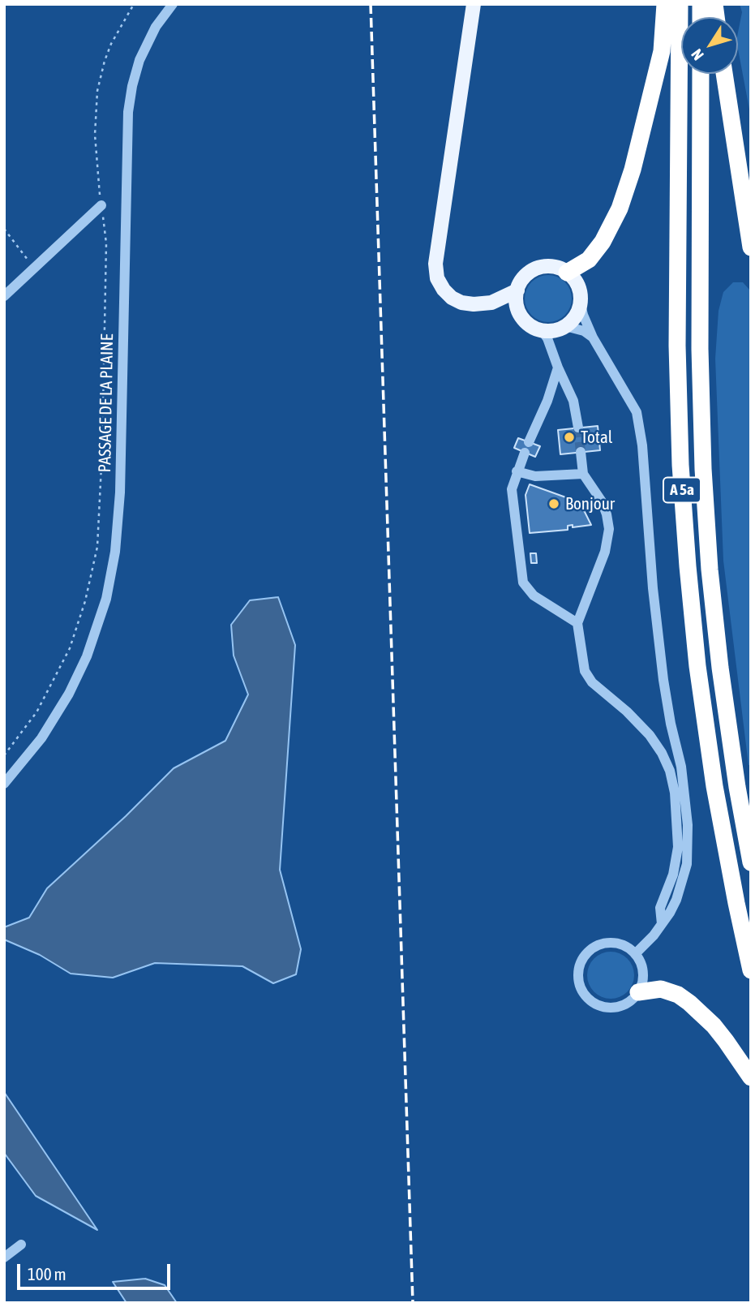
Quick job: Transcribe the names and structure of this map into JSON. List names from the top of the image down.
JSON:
{
  "streets": {
    "highway": ["A 5a"],
    "street": ["PASSAGE DE LA PLAINE"]
  },
  "places": ["Total", "Bonjour"],
  "scale_bar": "100 m",
  "north": "bottom left"
}
